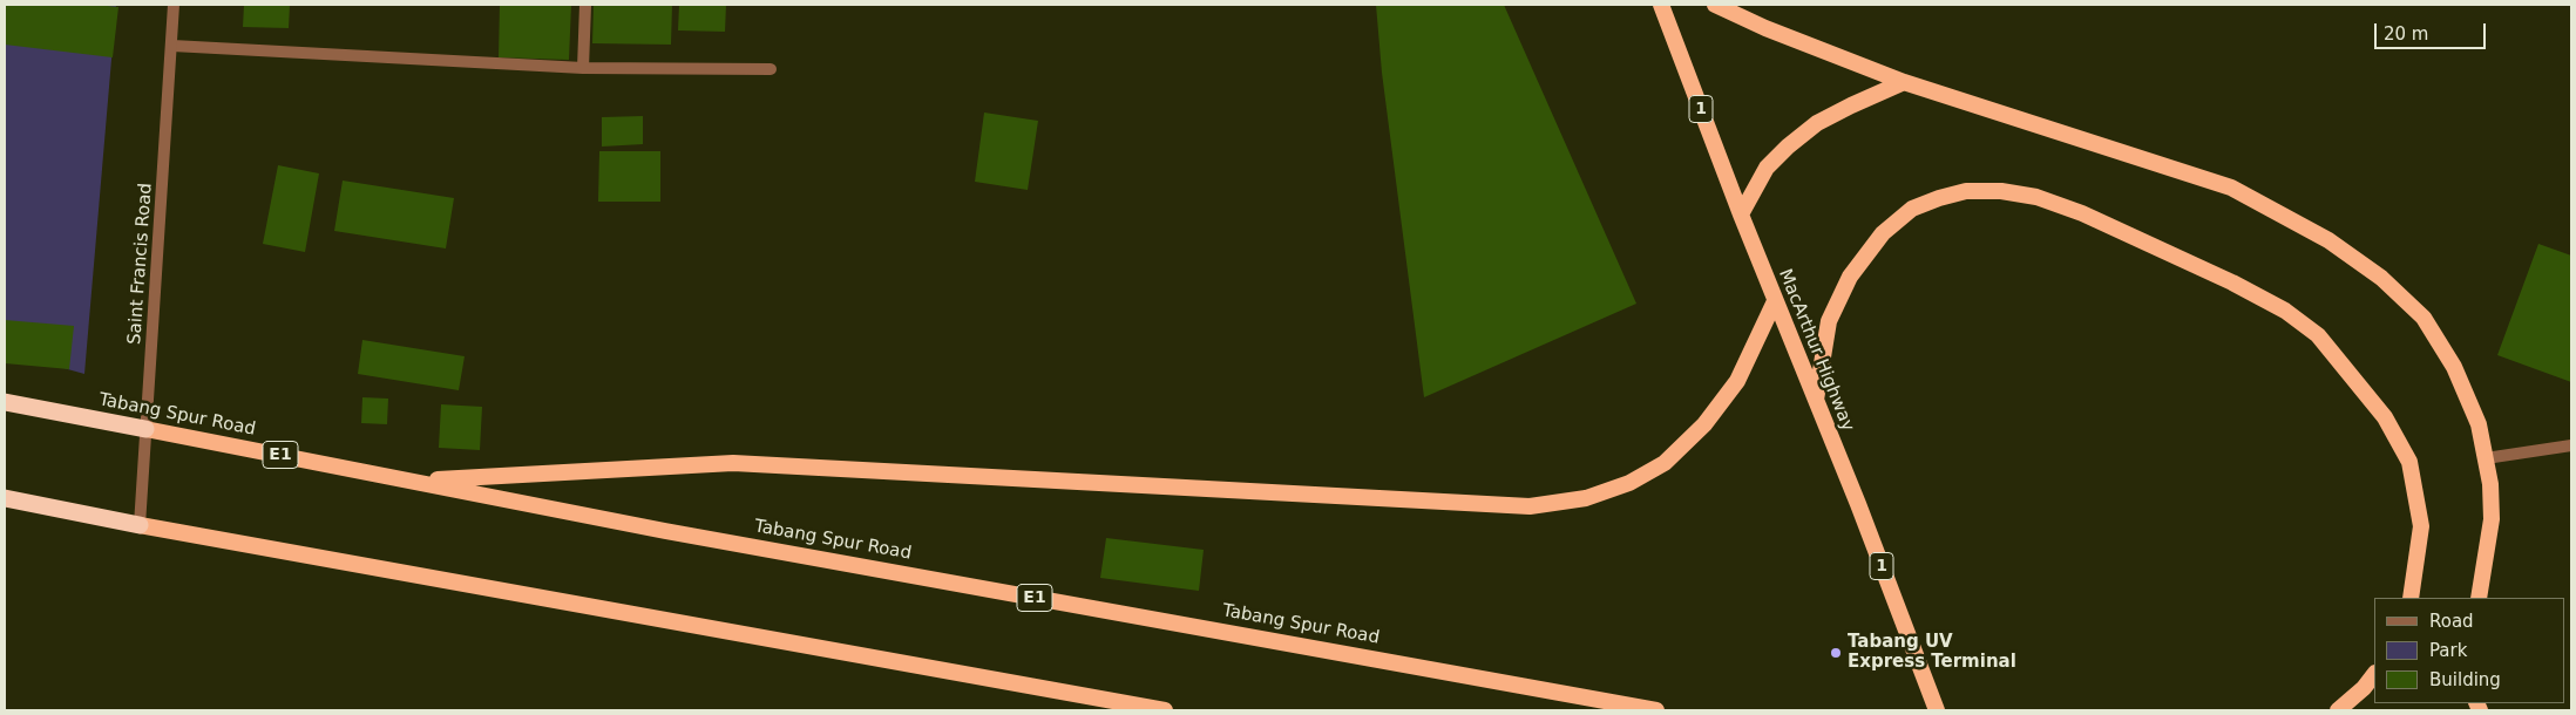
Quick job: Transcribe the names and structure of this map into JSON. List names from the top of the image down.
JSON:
{
  "streets": {
    "highway": [
      "1",
      "MacArthur Highway",
      "Tabang Spur Road",
      "E1"
    ],
    "street": ["Saint Francis Road"]
  },
  "crossings": [
    ["Saint Francis Road", "Tabang Spur Road"]
  ],
  "places": ["Tabang UV Express Terminal"],
  "legend": ["Road", "Park", "Building"],
  "scale_bar": "20 m"
}
